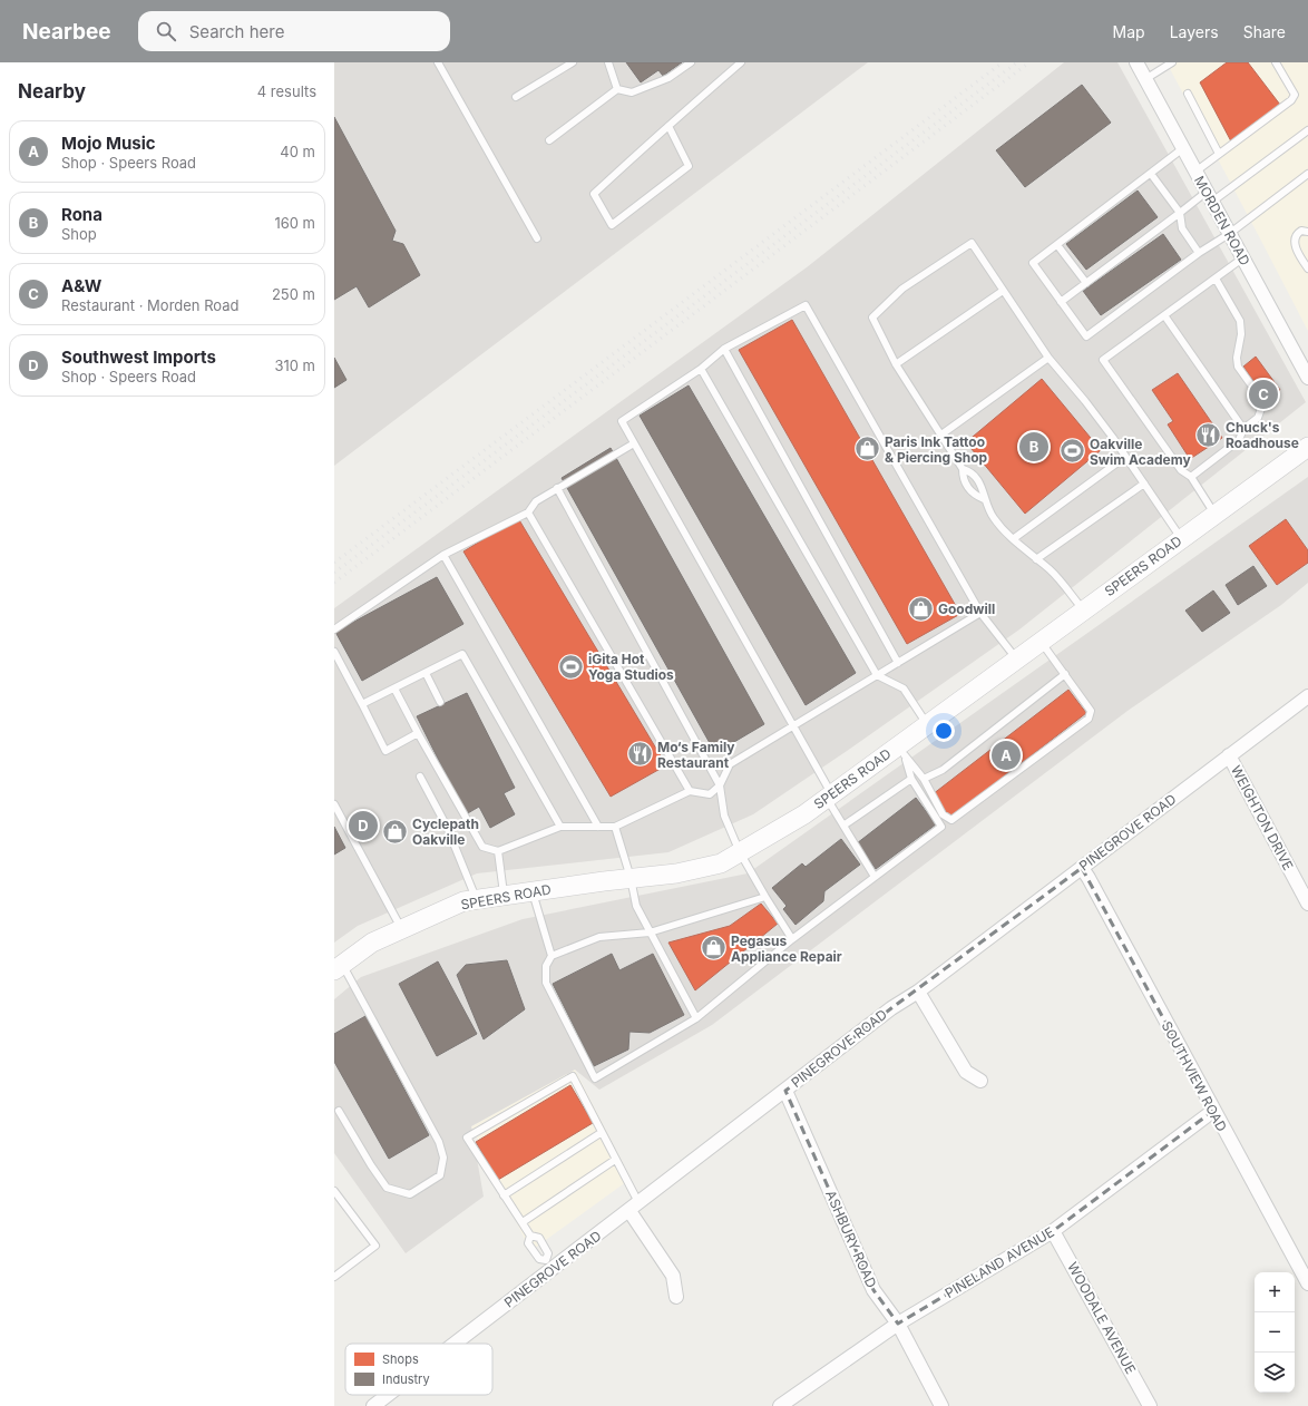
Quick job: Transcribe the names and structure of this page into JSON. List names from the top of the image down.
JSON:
{
  "streets": {
    "main road": ["SPEERS ROAD"],
    "street": [
      "MORDEN ROAD",
      "WEIGHTON DRIVE",
      "PINEGROVE ROAD",
      "SOUTHVIEW ROAD",
      "ASHBURY ROAD",
      "PINELAND AVENUE",
      "WOODALE AVENUE"
    ]
  },
  "crossings": [
    ["WEIGHTON DRIVE", "PINEGROVE ROAD"],
    ["PINEGROVE ROAD", "SOUTHVIEW ROAD"],
    ["PINEGROVE ROAD", "ASHBURY ROAD"],
    ["SOUTHVIEW ROAD", "PINELAND AVENUE"],
    ["ASHBURY ROAD", "PINELAND AVENUE"],
    ["PINELAND AVENUE", "WOODALE AVENUE"]
  ],
  "places": {
    "restaurant": ["Chuck's Roadhouse", "Mo‘s Family Restaurant"],
    "shop": [
      "Paris Ink Tattoo & Piercing Shop",
      "Goodwill",
      "Cyclepath Oakville",
      "Pegasus Appliance Repair"
    ],
    "sports": ["Oakville Swim Academy", "iGita Hot Yoga Studios"]
  },
  "legend": ["Shops", "Industry"],
  "page": {
    "header": "Nearbee",
    "search": "Search here",
    "nav": ["Map", "Layers", "Share"],
    "heading": ["Nearby", "4 results"],
    "list": [
      {
        "mark": "A",
        "name": "Mojo Music",
        "note": "Shop · Speers Road",
        "value": "40 m"
      },
      {
        "mark": "B",
        "name": "Rona",
        "note": "Shop",
        "value": "160 m"
      },
      {
        "mark": "C",
        "name": "A&W",
        "note": "Restaurant · Morden Road",
        "value": "250 m"
      },
      {
        "mark": "D",
        "name": "Southwest Imports",
        "note": "Shop · Speers Road",
        "value": "310 m"
      }
    ],
    "pins": [
      "C",
      "B",
      "A",
      "D"
    ],
    "map_buttons": ["+", "−"]
  }
}
